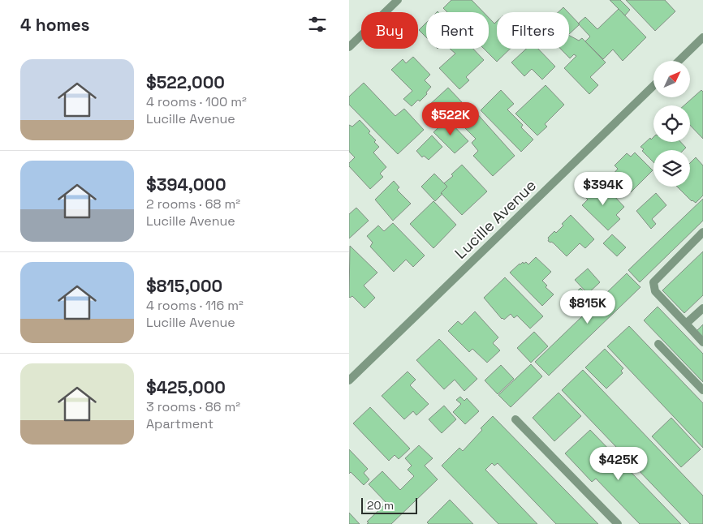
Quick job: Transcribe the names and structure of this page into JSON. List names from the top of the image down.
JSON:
{
  "streets": {
    "street": ["Lucille Avenue"]
  },
  "scale_bar": "20 m",
  "north": "top right",
  "page": {
    "heading": "4 homes",
    "chip": ["Buy", "Rent", "Filters"],
    "list": [
      {
        "name": "$522,000",
        "note": "4 rooms · 100 m² · Lucille Avenue"
      },
      {
        "name": "$394,000",
        "note": "2 rooms · 68 m² · Lucille Avenue"
      },
      {
        "name": "$815,000",
        "note": "4 rooms · 116 m² · Lucille Avenue"
      },
      {
        "name": "$425,000",
        "note": "3 rooms · 86 m² · Apartment"
      }
    ],
    "price": [
      "$522K",
      "$394K",
      "$815K",
      "$425K"
    ],
    "scale": "20 m"
  }
}
